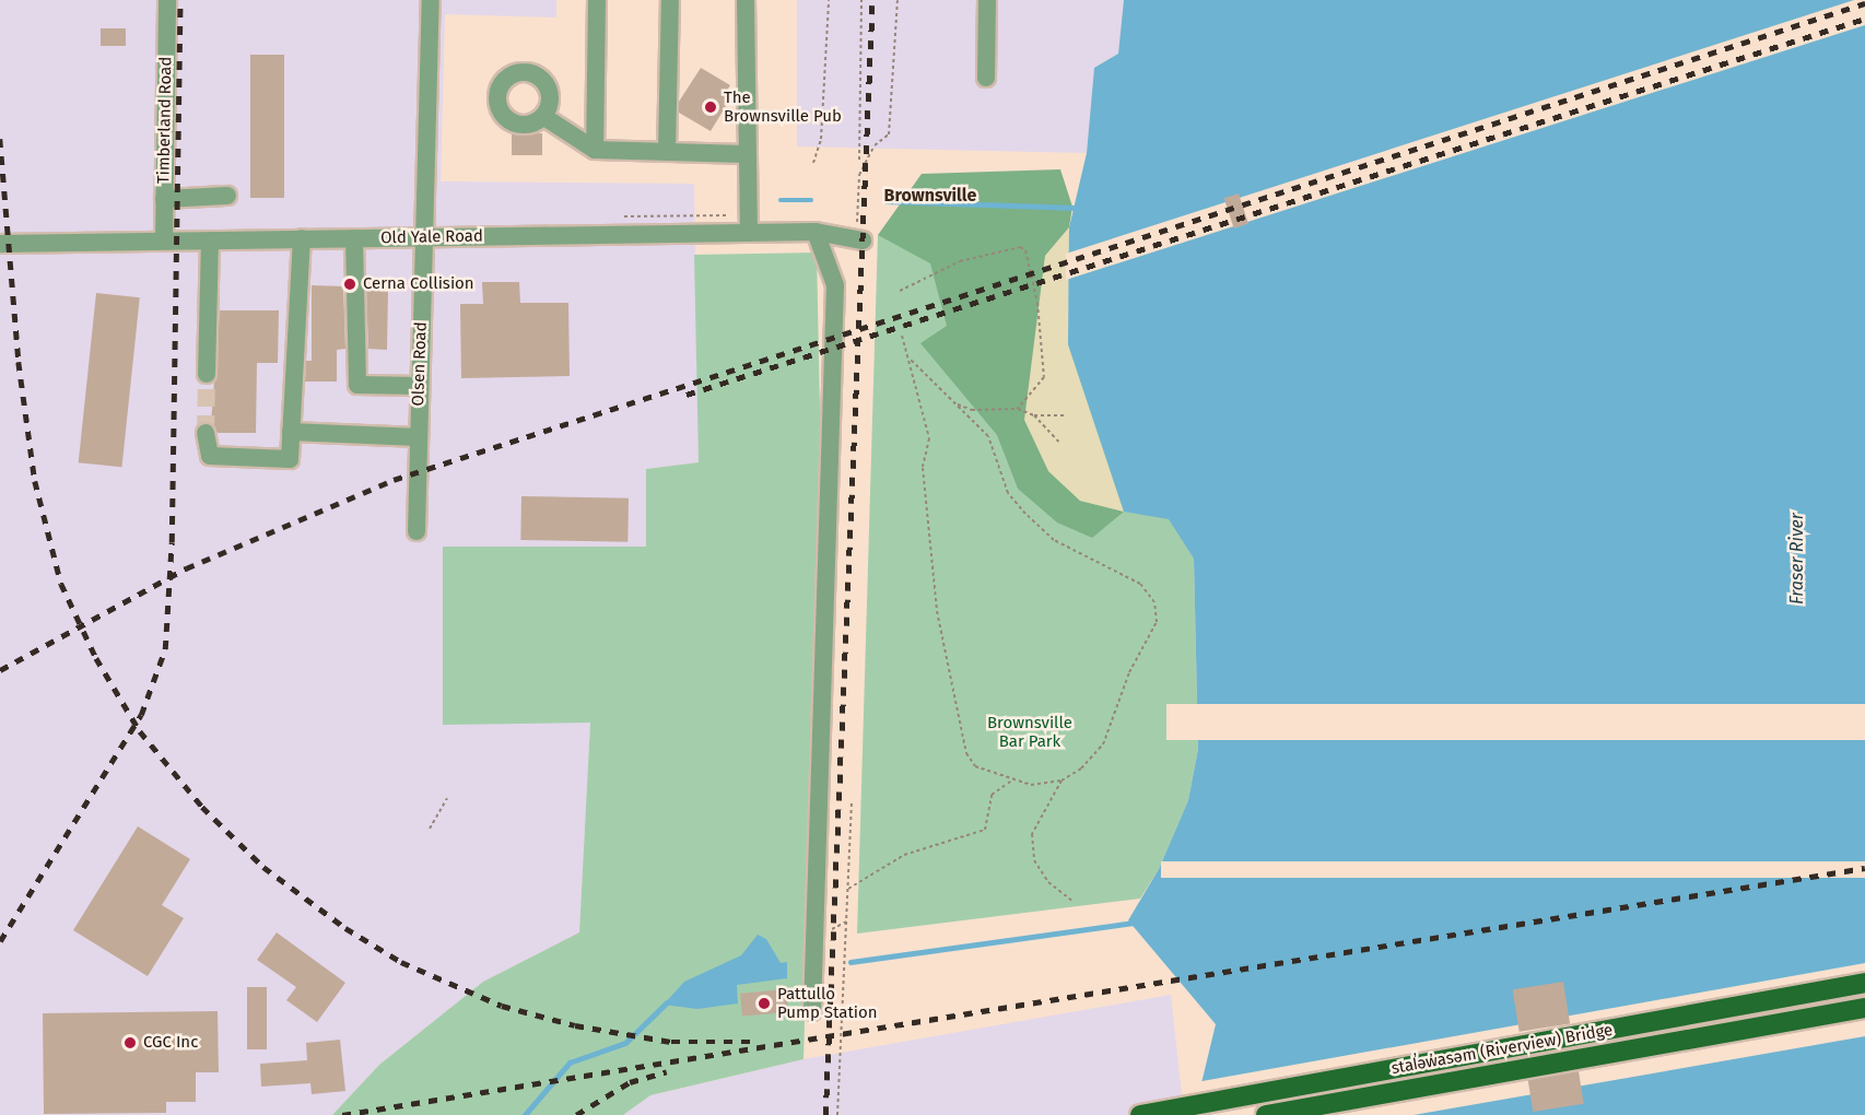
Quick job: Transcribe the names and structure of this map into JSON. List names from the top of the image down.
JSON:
{
  "streets": {
    "main road": ["stal̕əw̓asəm (Riverview) Bridge"],
    "street": ["Timberland Road", "Old Yale Road", "Olsen Road"]
  },
  "crossings": [
    ["Timberland Road", "Old Yale Road"],
    ["Old Yale Road", "Olsen Road"]
  ],
  "districts": ["Brownsville"],
  "water": ["Fraser River"],
  "parks": ["Brownsville Bar Park"],
  "places": [
    "The Brownsville Pub",
    "Cerna Collision",
    "Pattullo Pump Station",
    "CGC Inc"
  ]
}
